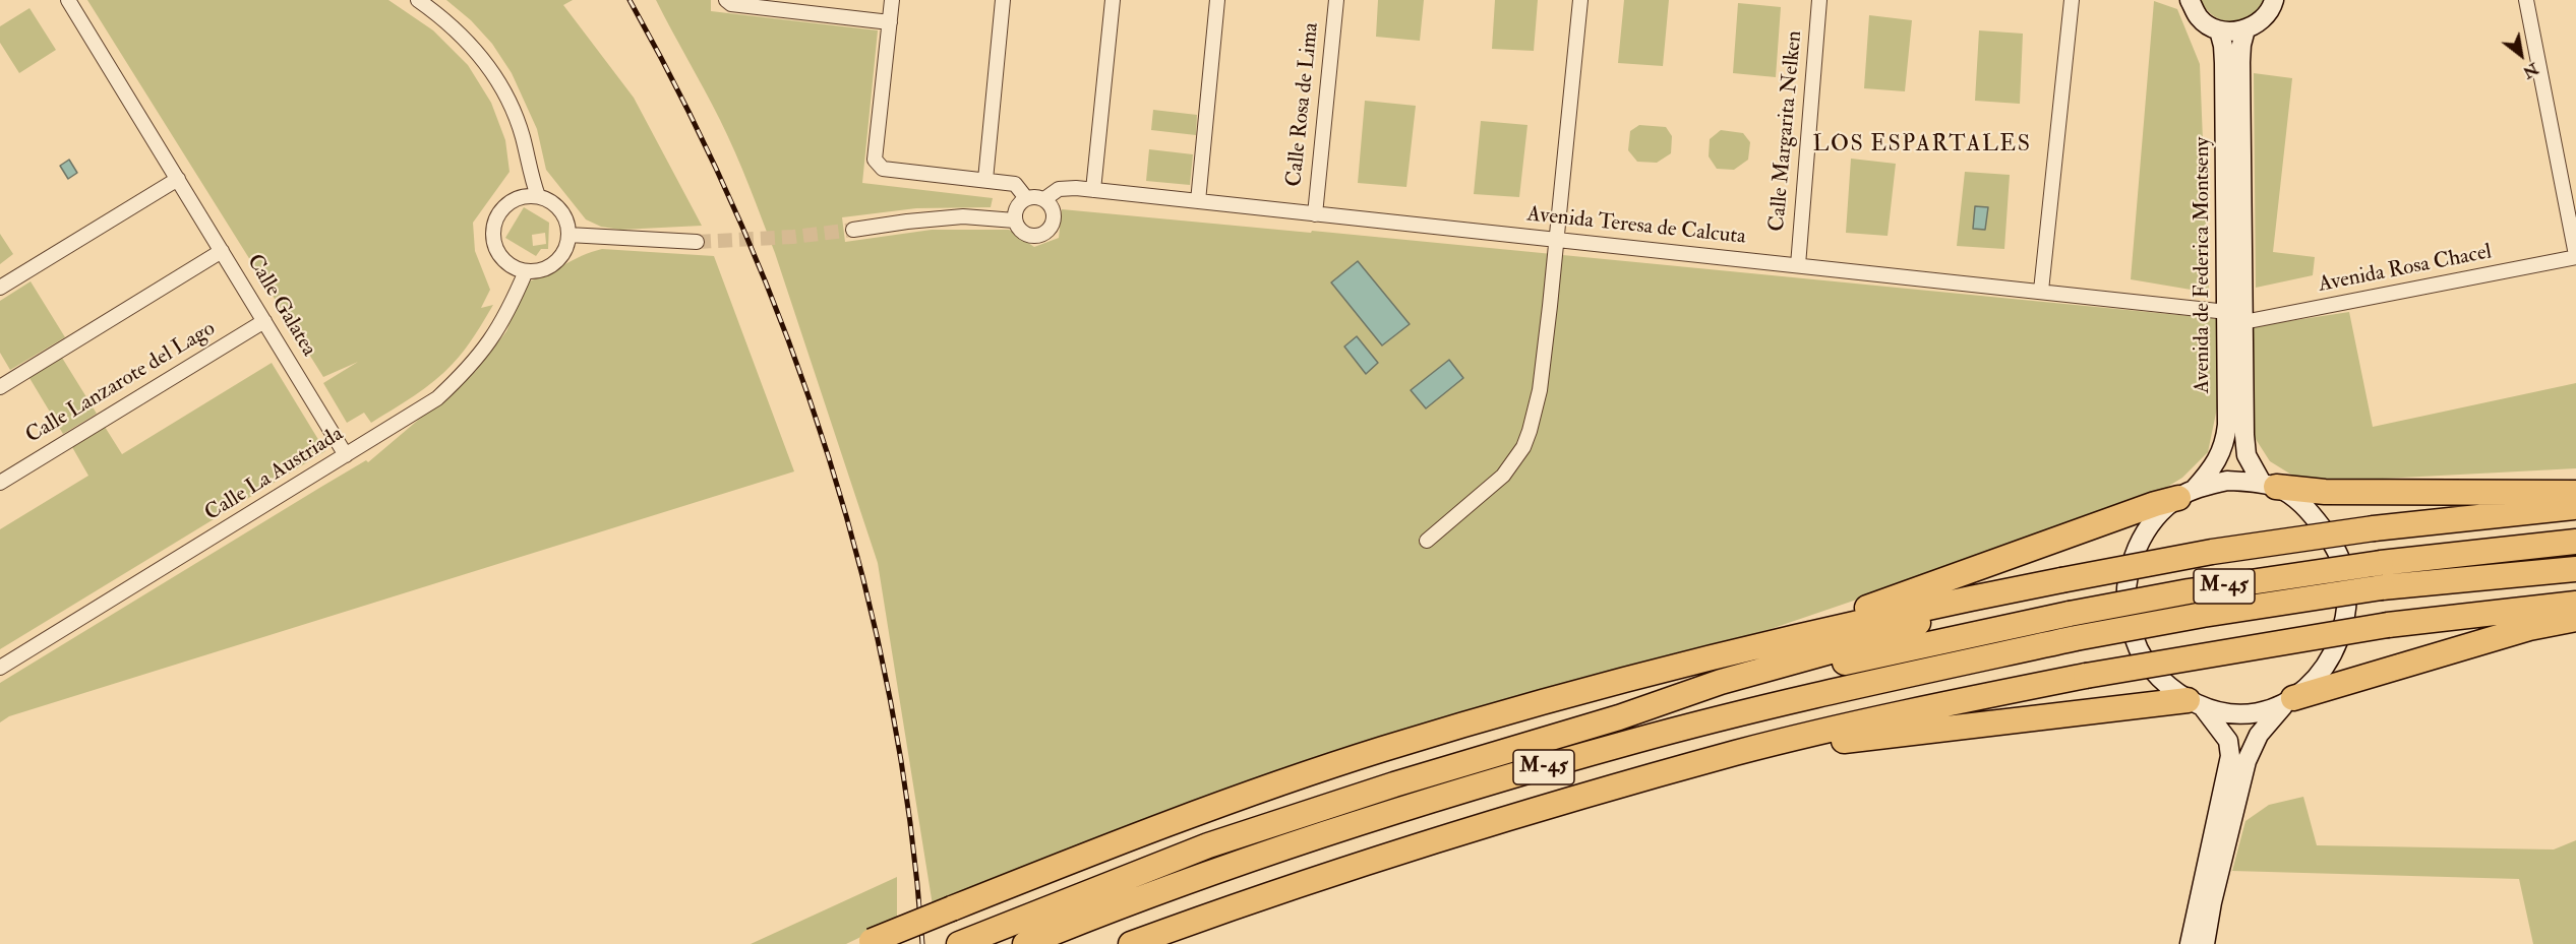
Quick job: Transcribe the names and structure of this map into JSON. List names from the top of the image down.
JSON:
{
  "streets": {
    "highway": ["M-45"],
    "main road": ["Avenida de Federica Montseny"],
    "street": [
      "Calle Rosa de Lima",
      "Calle Margarita Nelken",
      "Avenida Teresa de Calcuta",
      "Avenida Rosa Chacel",
      "Calle Galatea",
      "Calle Lanzarote del Lago",
      "Calle La Austriada"
    ]
  },
  "crossings": [
    ["Calle Rosa de Lima", "Avenida Teresa de Calcuta"],
    ["Calle Margarita Nelken", "Avenida Teresa de Calcuta"],
    ["Avenida Teresa de Calcuta", "Avenida de Federica Montseny"],
    ["Avenida de Federica Montseny", "Avenida Rosa Chacel"],
    ["Calle Galatea", "Calle Lanzarote del Lago"],
    ["Calle Galatea", "Calle La Austriada"]
  ],
  "districts": ["LOS ESPARTALES"],
  "north": "bottom right"
}
